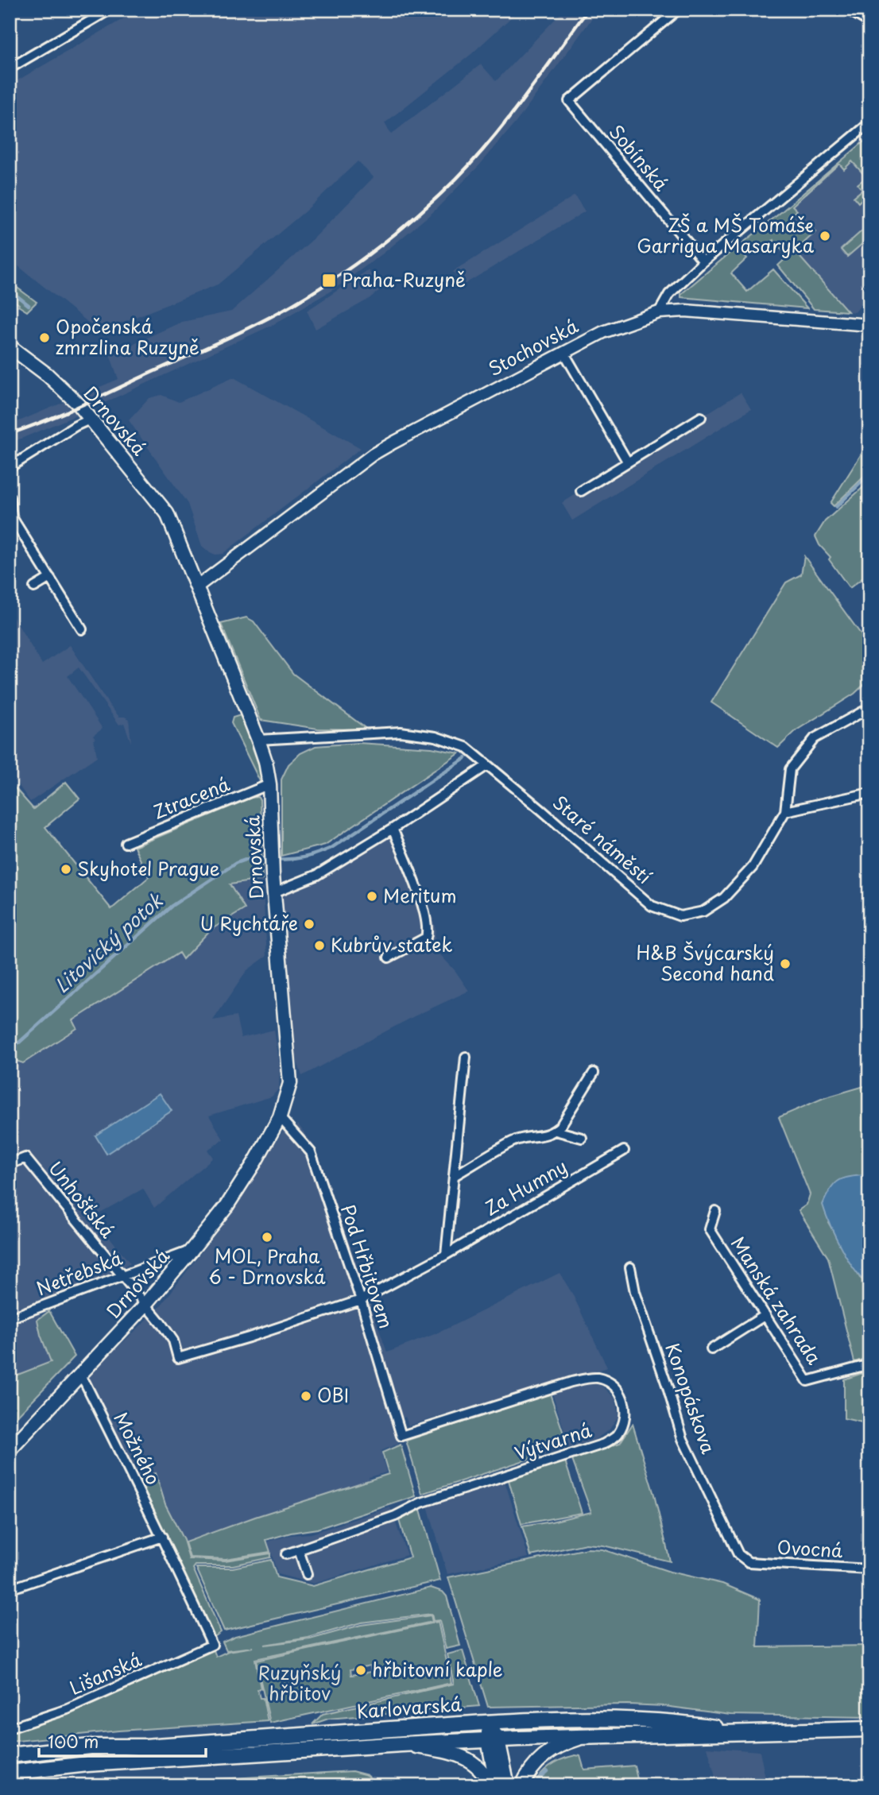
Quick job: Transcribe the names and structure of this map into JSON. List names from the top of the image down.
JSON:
{
  "streets": {
    "main road": ["Drnovská", "Karlovarská"],
    "street": [
      "Sobínská",
      "Stochovská",
      "Ztracená",
      "Staré náměstí",
      "Za Humny",
      "Unhošťská",
      "Pod Hřbitovem",
      "Netřebská",
      "Manská zahrada",
      "Konopáskova",
      "Výtvarná",
      "Možného",
      "Ovocná",
      "Lišanská"
    ]
  },
  "crossings": [
    ["Stochovská", "Drnovská"],
    ["Drnovská", "Ztracená"],
    ["Drnovská", "Staré náměstí"],
    ["Drnovská", "Za Humny"],
    ["Drnovská", "Pod Hřbitovem"],
    ["Drnovská", "Netřebská"],
    ["Drnovská", "Možného"],
    ["Za Humny", "Pod Hřbitovem"],
    ["Unhošťská", "Netřebská"],
    ["Pod Hřbitovem", "Výtvarná"],
    ["Konopáskova", "Ovocná"],
    ["Možného", "Lišanská"]
  ],
  "water": ["Litovický potok"],
  "parks": ["Ruzyňský hřbitov"],
  "places": {
    "other": [
      "ZŠ a MŠ Tomáše Garrigua Masaryka",
      "Opočenská zmrzlina Ruzyně",
      "Skyhotel Prague",
      "Meritum",
      "U Rychtáře",
      "Kubrův statek",
      "H&B Švýcarský Second hand",
      "MOL, Praha 6 - Drnovská",
      "OBI",
      "hřbitovní kaple"
    ],
    "transit": ["Praha-Ruzyně"]
  },
  "scale_bar": "100 m"
}
